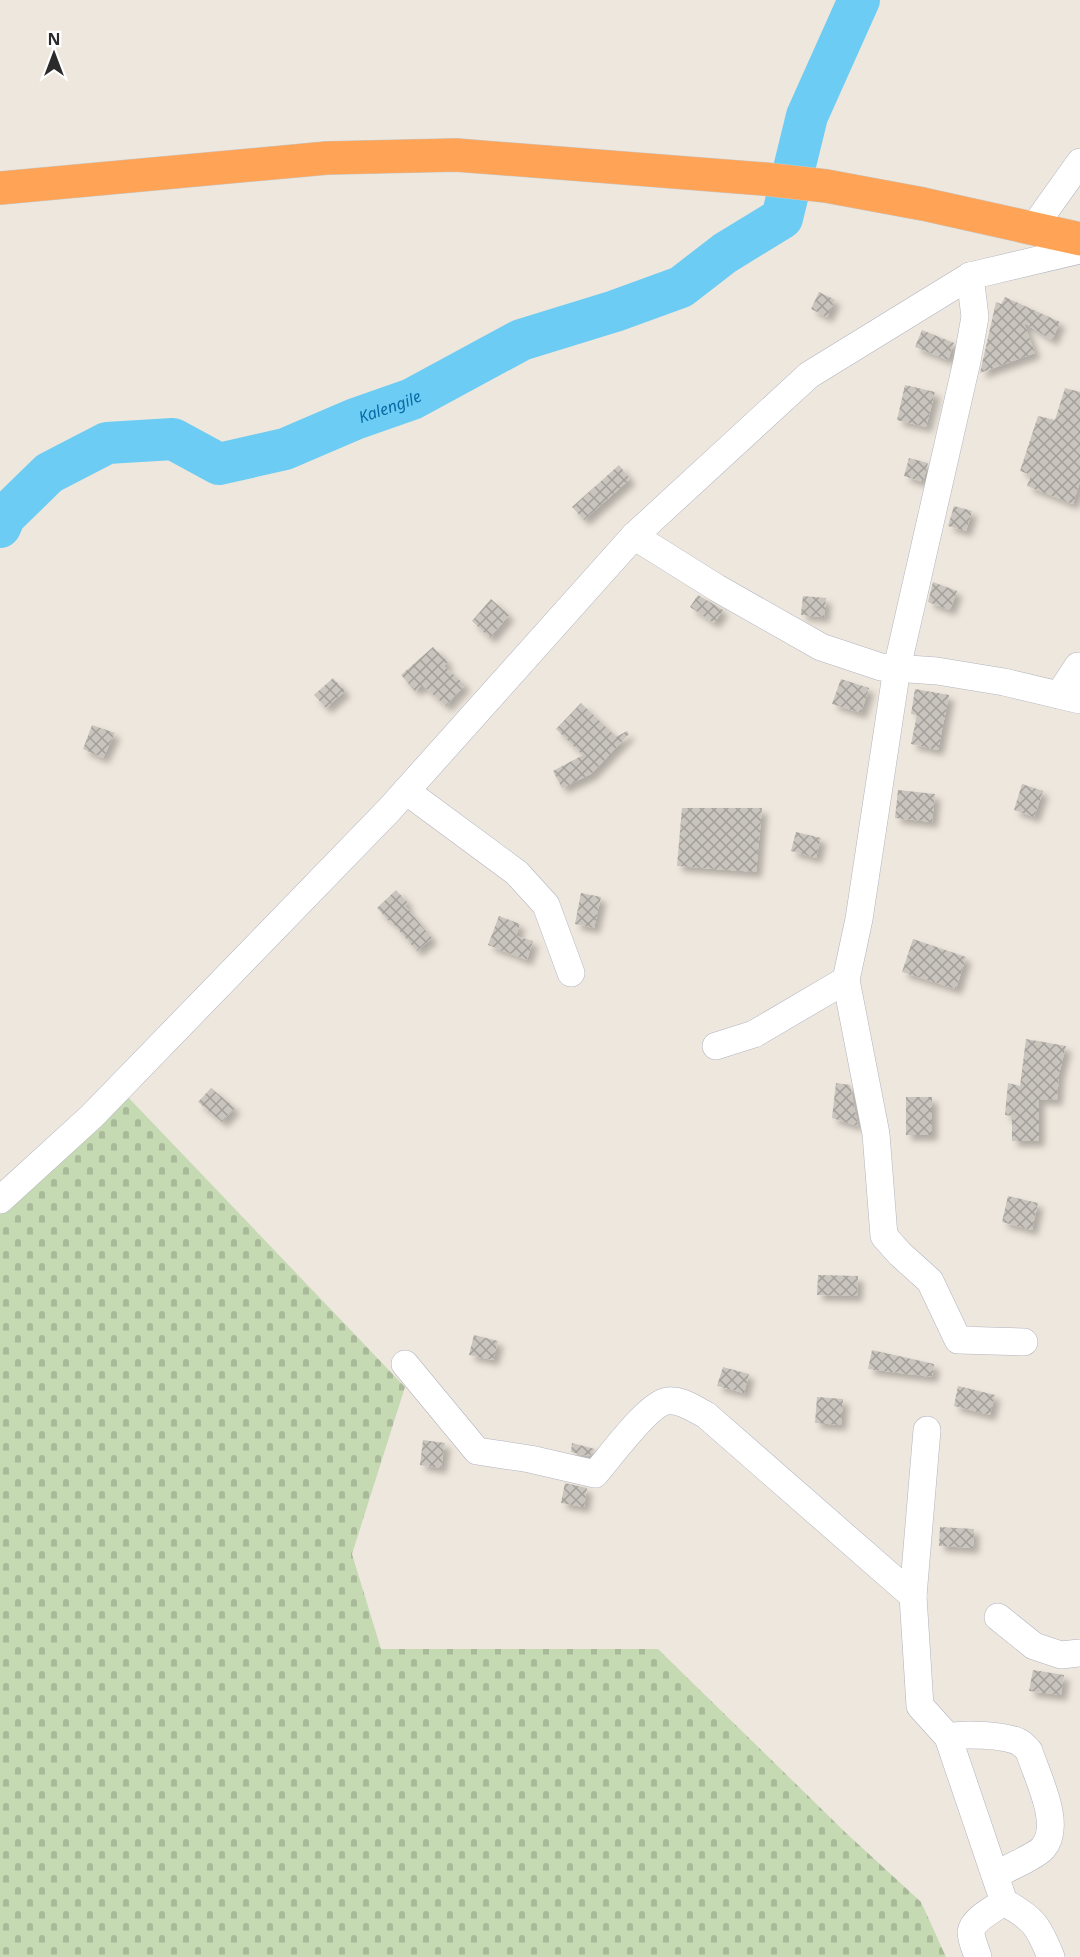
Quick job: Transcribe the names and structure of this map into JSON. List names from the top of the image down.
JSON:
{
  "water": ["Kalengile"],
  "north": "top"
}
